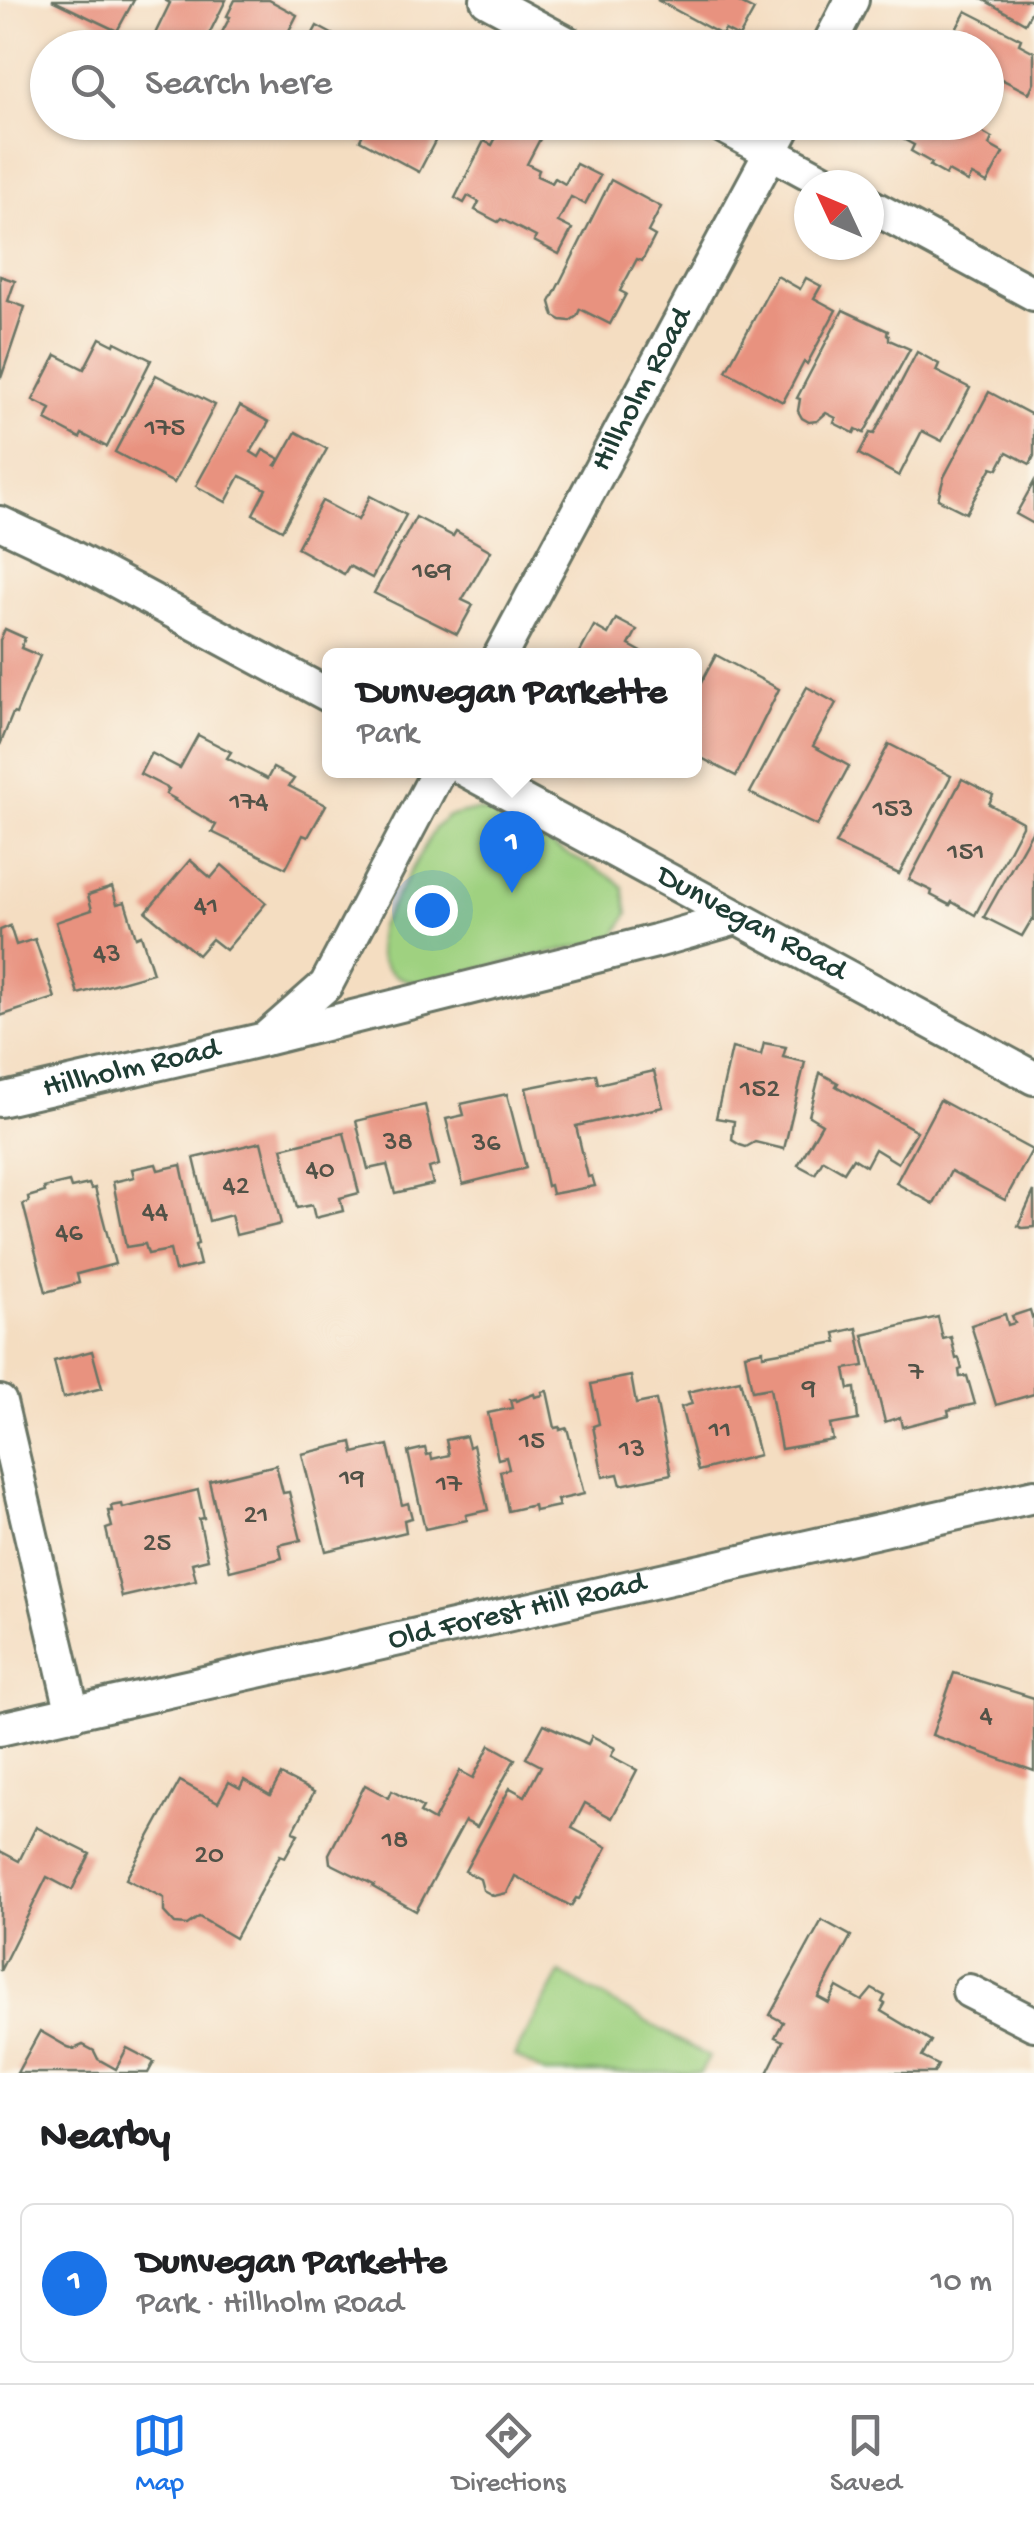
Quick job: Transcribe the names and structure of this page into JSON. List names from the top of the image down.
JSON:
{
  "streets": {
    "street": ["Hillholm Road", "Dunvegan Road", "Old Forest Hill Road"]
  },
  "crossings": [
    ["Hillholm Road", "Dunvegan Road"]
  ],
  "house_numbers": [
    "175",
    "169",
    "174",
    "153",
    "151",
    "41",
    "43",
    "152",
    "38",
    "36",
    "40",
    "42",
    "44",
    "46",
    "7",
    "9",
    "11",
    "15",
    "13",
    "19",
    "17",
    "21",
    "25",
    "4",
    "18",
    "20"
  ],
  "north": "top left",
  "page": {
    "search": "Search here",
    "popup": ["Dunvegan Parkette", "Park"],
    "pins": "1",
    "heading": "Nearby",
    "list": [
      {
        "mark": "1",
        "name": "Dunvegan Parkette",
        "note": "Park · Hillholm Road",
        "value": "10 m"
      }
    ],
    "nav": ["Map", "Directions", "Saved"]
  }
}
